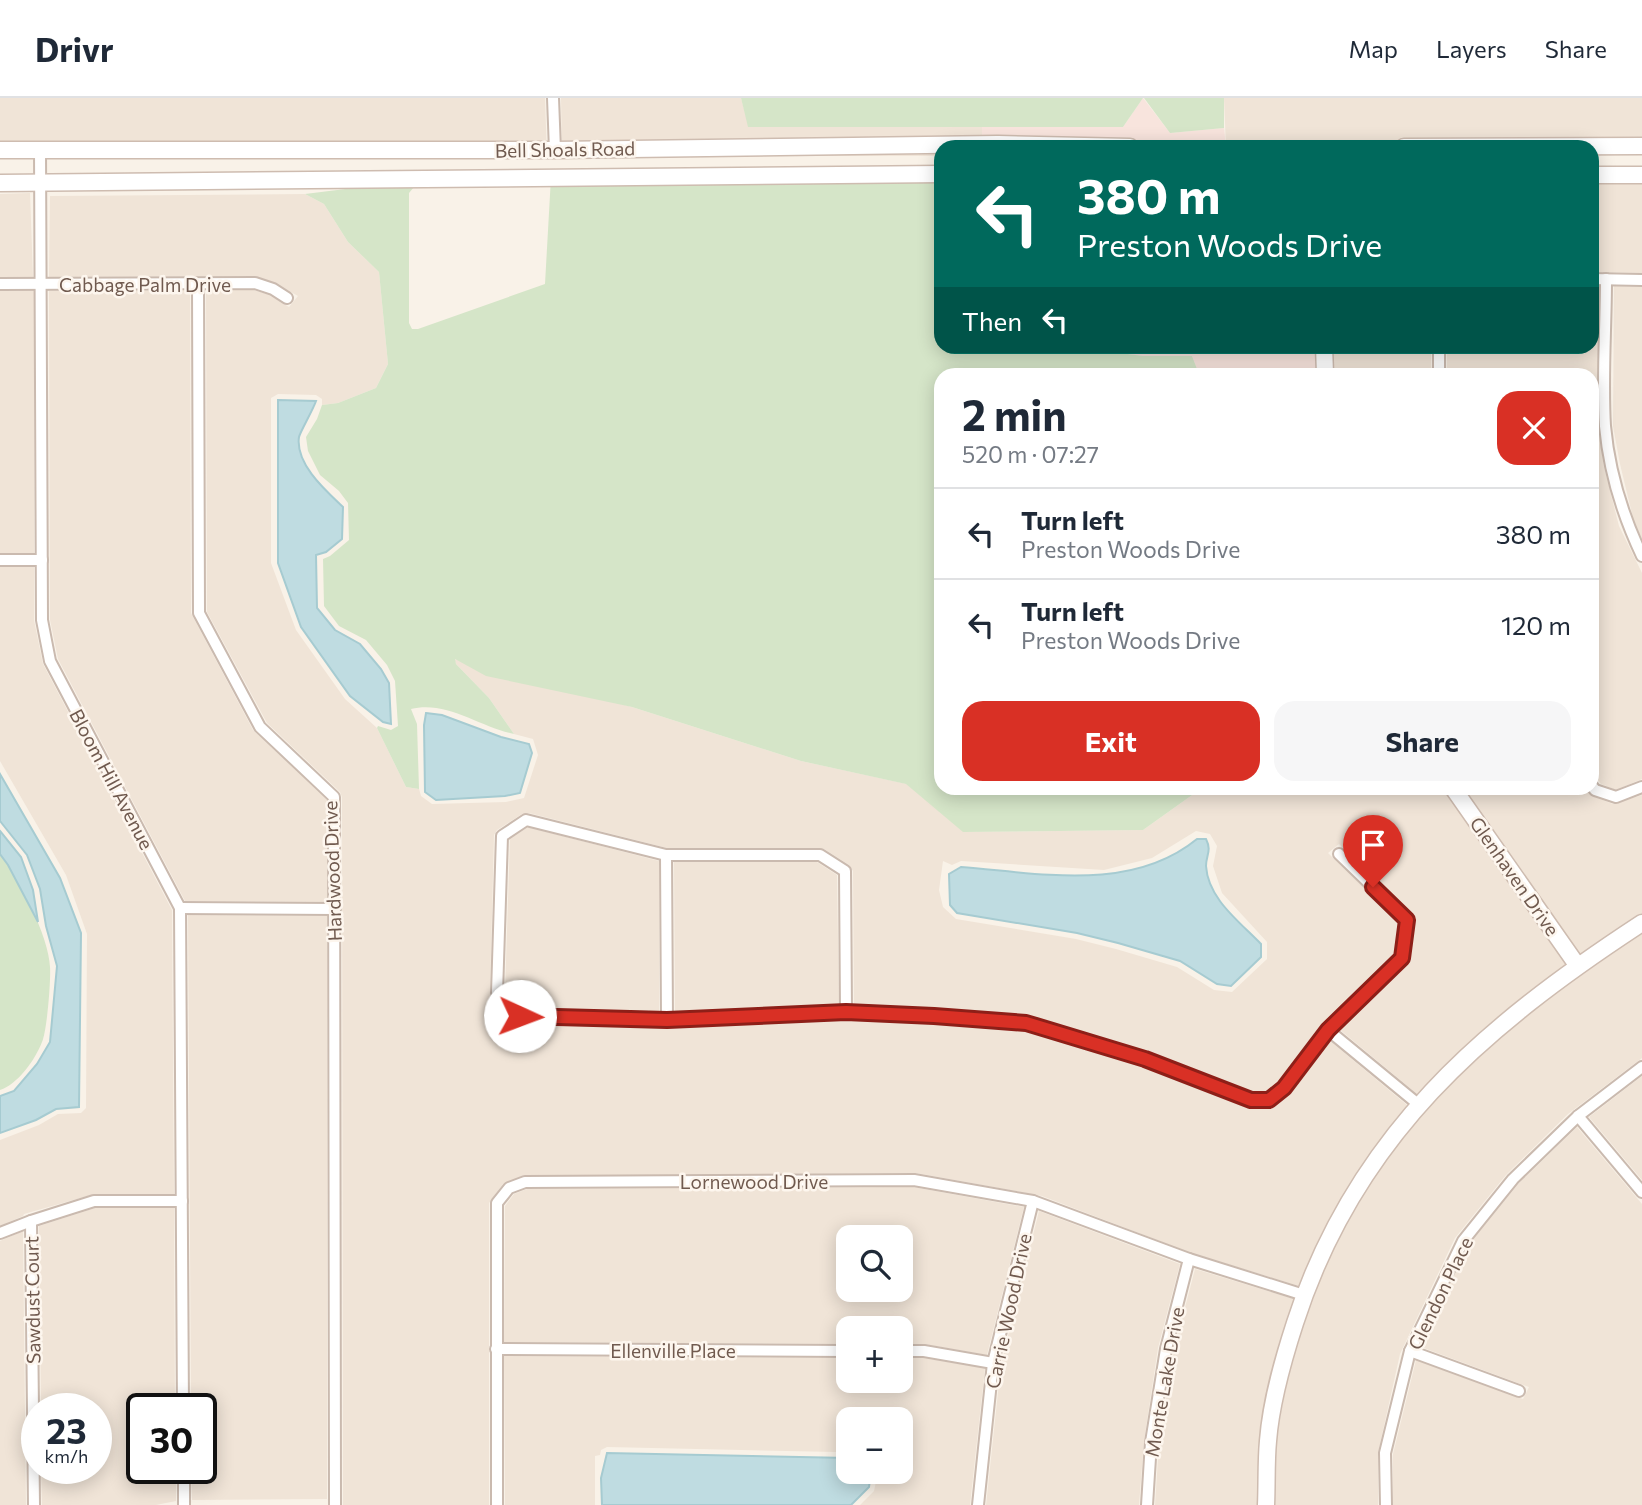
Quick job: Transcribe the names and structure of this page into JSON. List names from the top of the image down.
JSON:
{
  "streets": {
    "main road": ["Bell Shoals Road", "Glenhaven Drive"],
    "street": [
      "Cabbage Palm Drive",
      "Bloom Hill Avenue",
      "Hardwood Drive",
      "Lornewood Drive",
      "Glendon Place",
      "Sawdust Court",
      "Carrie Wood Drive",
      "Ellenville Place",
      "Monte Lake Drive"
    ]
  },
  "crossings": [
    ["Bell Shoals Road", "Bloom Hill Avenue"],
    ["Cabbage Palm Drive", "Bloom Hill Avenue"],
    ["Cabbage Palm Drive", "Hardwood Drive"],
    ["Lornewood Drive", "Carrie Wood Drive"],
    ["Lornewood Drive", "Ellenville Place"],
    ["Lornewood Drive", "Monte Lake Drive"]
  ],
  "page": {
    "header": "Drivr",
    "nav": ["Map", "Layers", "Share"],
    "turn": ["380 m", "Preston Woods Drive"],
    "then": "Then",
    "heading": ["2 min", "520 m · 07:27"],
    "list": [
      {
        "name": "Turn left",
        "note": "Preston Woods Drive",
        "value": "380 m"
      },
      {
        "name": "Turn left",
        "note": "Preston Woods Drive",
        "value": "120 m"
      }
    ],
    "buttons": ["Exit", "Share"],
    "map_buttons": ["+", "−"],
    "speed": "23 km/h",
    "limit": "30"
  }
}
